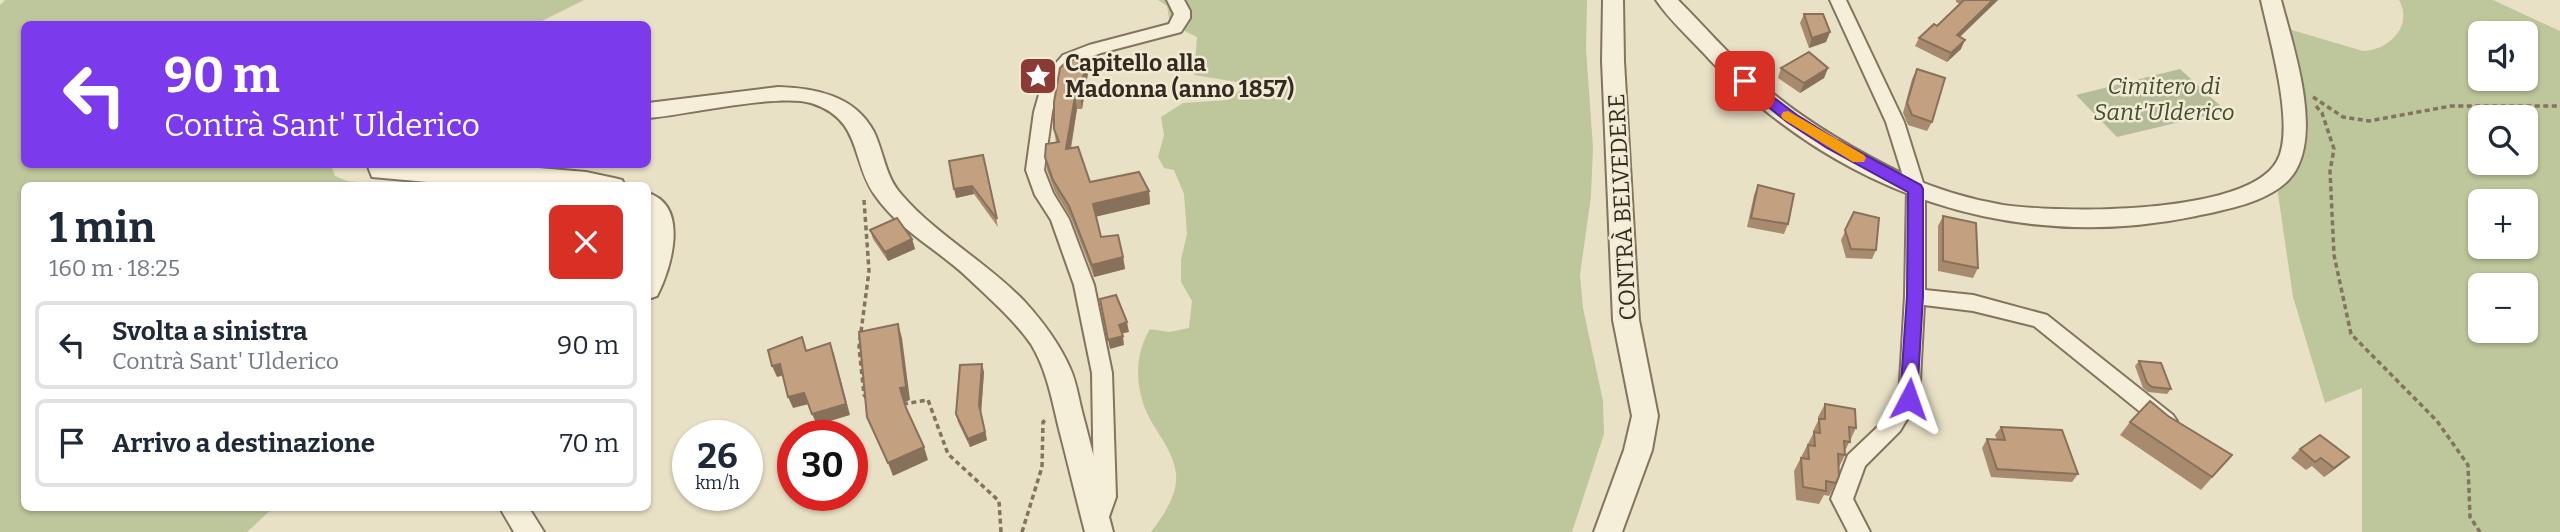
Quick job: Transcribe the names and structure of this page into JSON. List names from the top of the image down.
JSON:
{
  "streets": {
    "street": ["CONTRÀ BELVEDERE"]
  },
  "parks": ["Cimitero di Sant'Ulderico"],
  "places": {
    "place": ["Capitello alla Madonna (anno 1857)"]
  },
  "page": {
    "map_buttons": ["+", "−"],
    "turn": ["90 m", "Contrà Sant' Ulderico"],
    "heading": ["1 min", "160 m · 18:25"],
    "list": [
      {
        "name": "Svolta a sinistra",
        "note": "Contrà Sant' Ulderico",
        "value": "90 m"
      },
      {
        "name": "Arrivo a destinazione",
        "value": "70 m"
      }
    ],
    "speed": "26 km/h",
    "limit": "30"
  }
}
